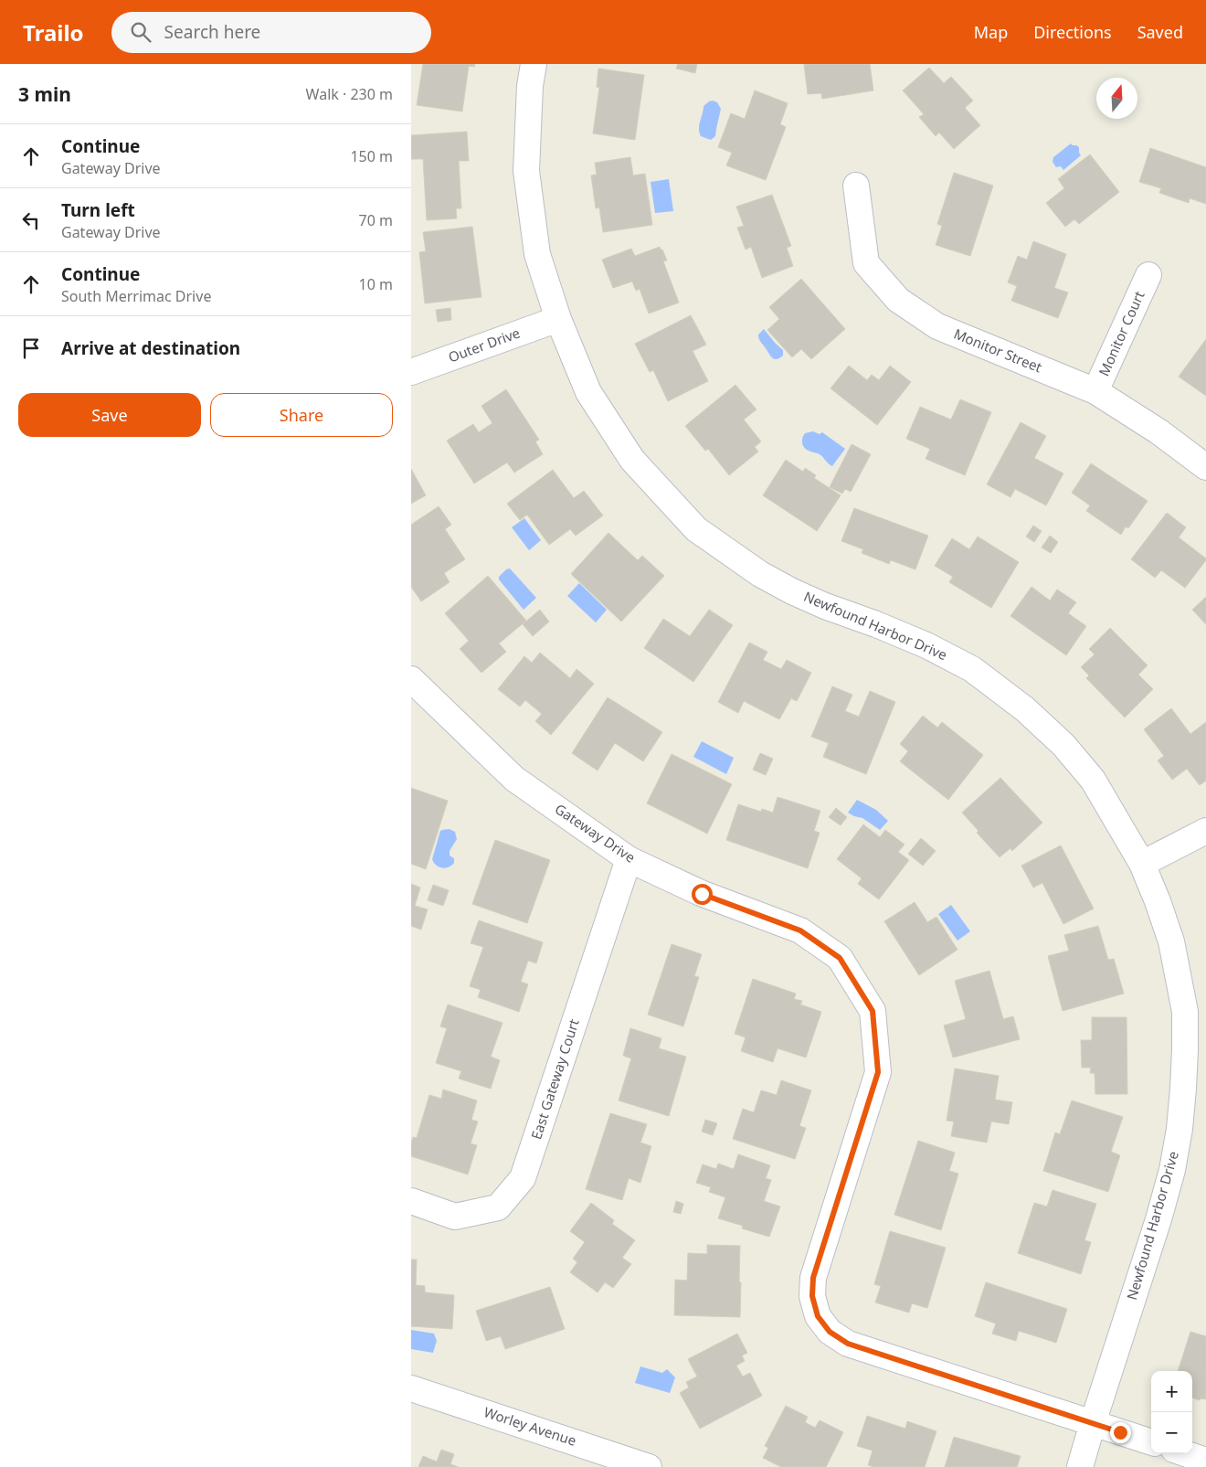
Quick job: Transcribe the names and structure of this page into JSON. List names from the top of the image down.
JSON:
{
  "streets": {
    "street": [
      "Monitor Court",
      "Outer Drive",
      "Monitor Street",
      "Newfound Harbor Drive",
      "Gateway Drive",
      "East Gateway Court",
      "Worley Avenue"
    ]
  },
  "crossings": [
    ["Monitor Court", "Monitor Street"],
    ["Outer Drive", "Newfound Harbor Drive"],
    ["Newfound Harbor Drive", "Gateway Drive"],
    ["Gateway Drive", "East Gateway Court"]
  ],
  "north": "top",
  "page": {
    "header": "Trailo",
    "search": "Search here",
    "nav": ["Map", "Directions", "Saved"],
    "heading": ["3 min", "Walk · 230 m"],
    "list": [
      ["Continue", "Gateway Drive", "150 m"],
      ["Turn left", "Gateway Drive", "70 m"],
      ["Continue", "South Merrimac Drive", "10 m"],
      "Arrive at destination"
    ],
    "buttons": ["Save", "Share"],
    "map_buttons": ["+", "−"]
  }
}
